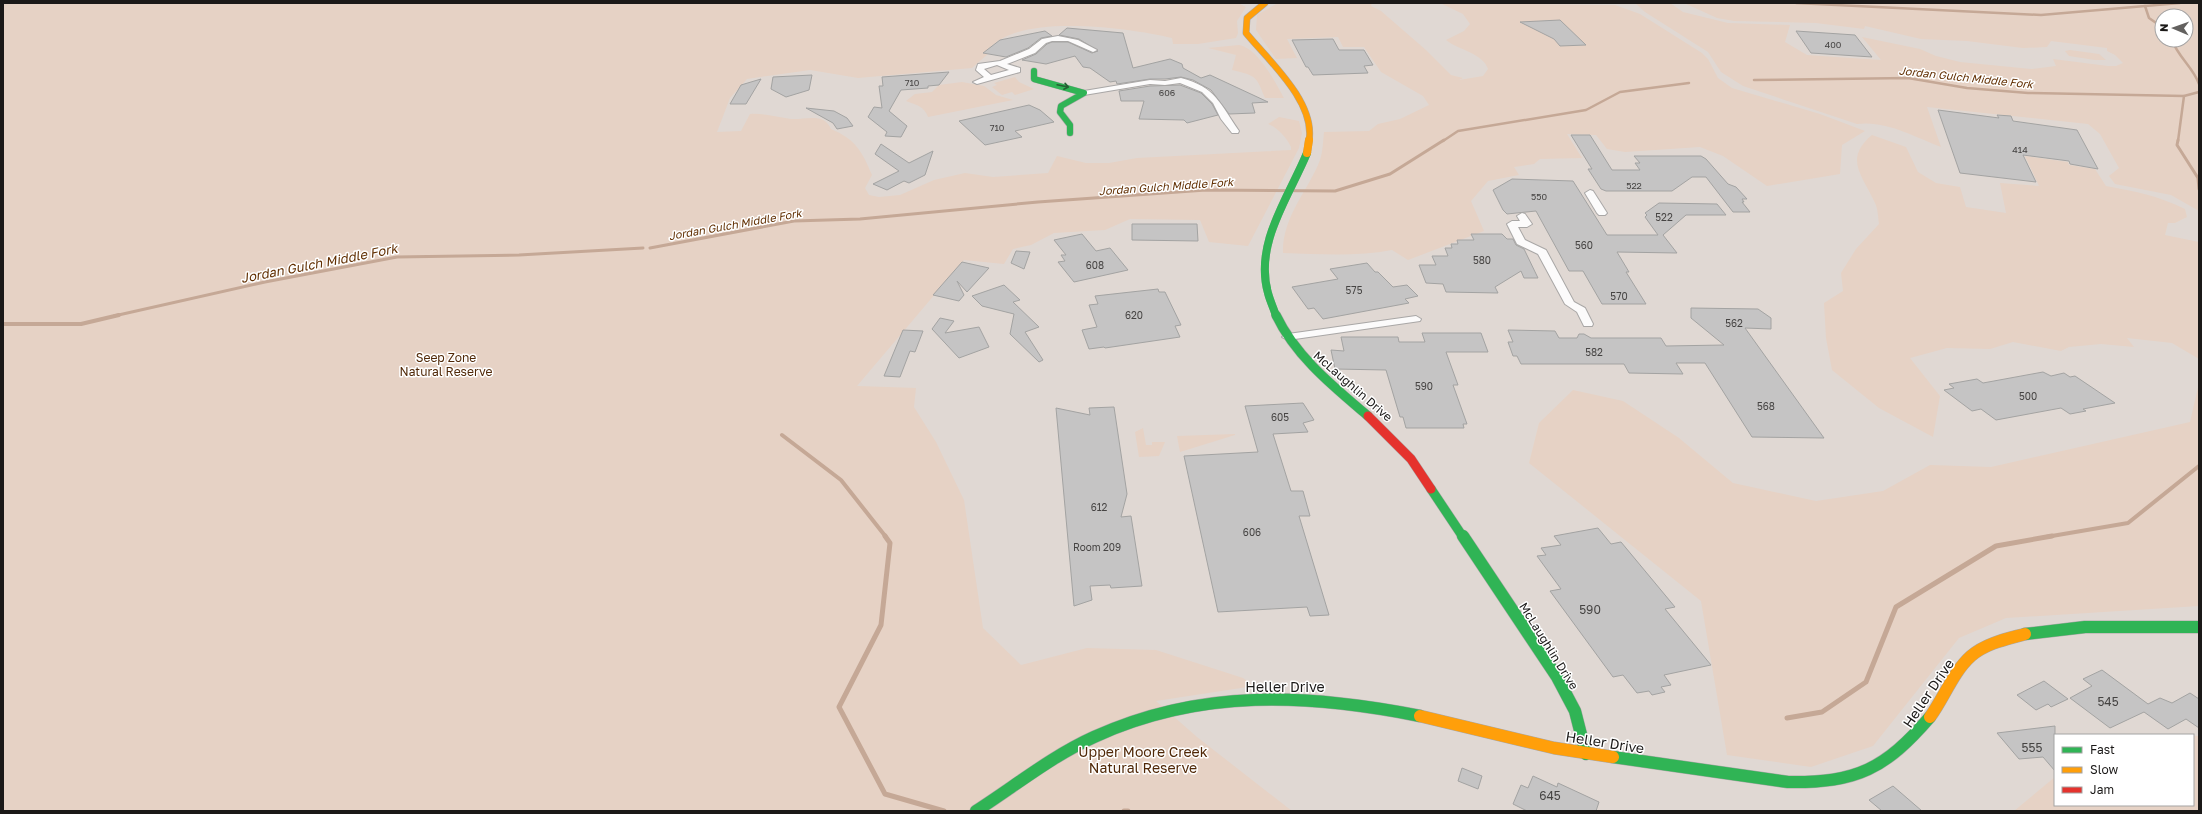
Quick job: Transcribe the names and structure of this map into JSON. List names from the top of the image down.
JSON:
{
  "streets": {
    "main road": ["McLaughlin Drive", "Heller Drive"]
  },
  "crossings": [
    ["McLaughlin Drive", "Heller Drive"]
  ],
  "water": ["Jordan Gulch Middle Fork"],
  "parks": ["Seep Zone Natural Reserve", "Upper Moore Creek Natural Reserve"],
  "house_numbers": [
    "400",
    "710",
    "606",
    "710",
    "414",
    "522",
    "550",
    "522",
    "560",
    "580",
    "608",
    "575",
    "570",
    "620",
    "562",
    "582",
    "590",
    "500",
    "568",
    "605",
    "612",
    "606",
    "Room 209",
    "590",
    "545",
    "555",
    "645"
  ],
  "legend": ["Fast", "Slow", "Jam"],
  "north": "left"
}
